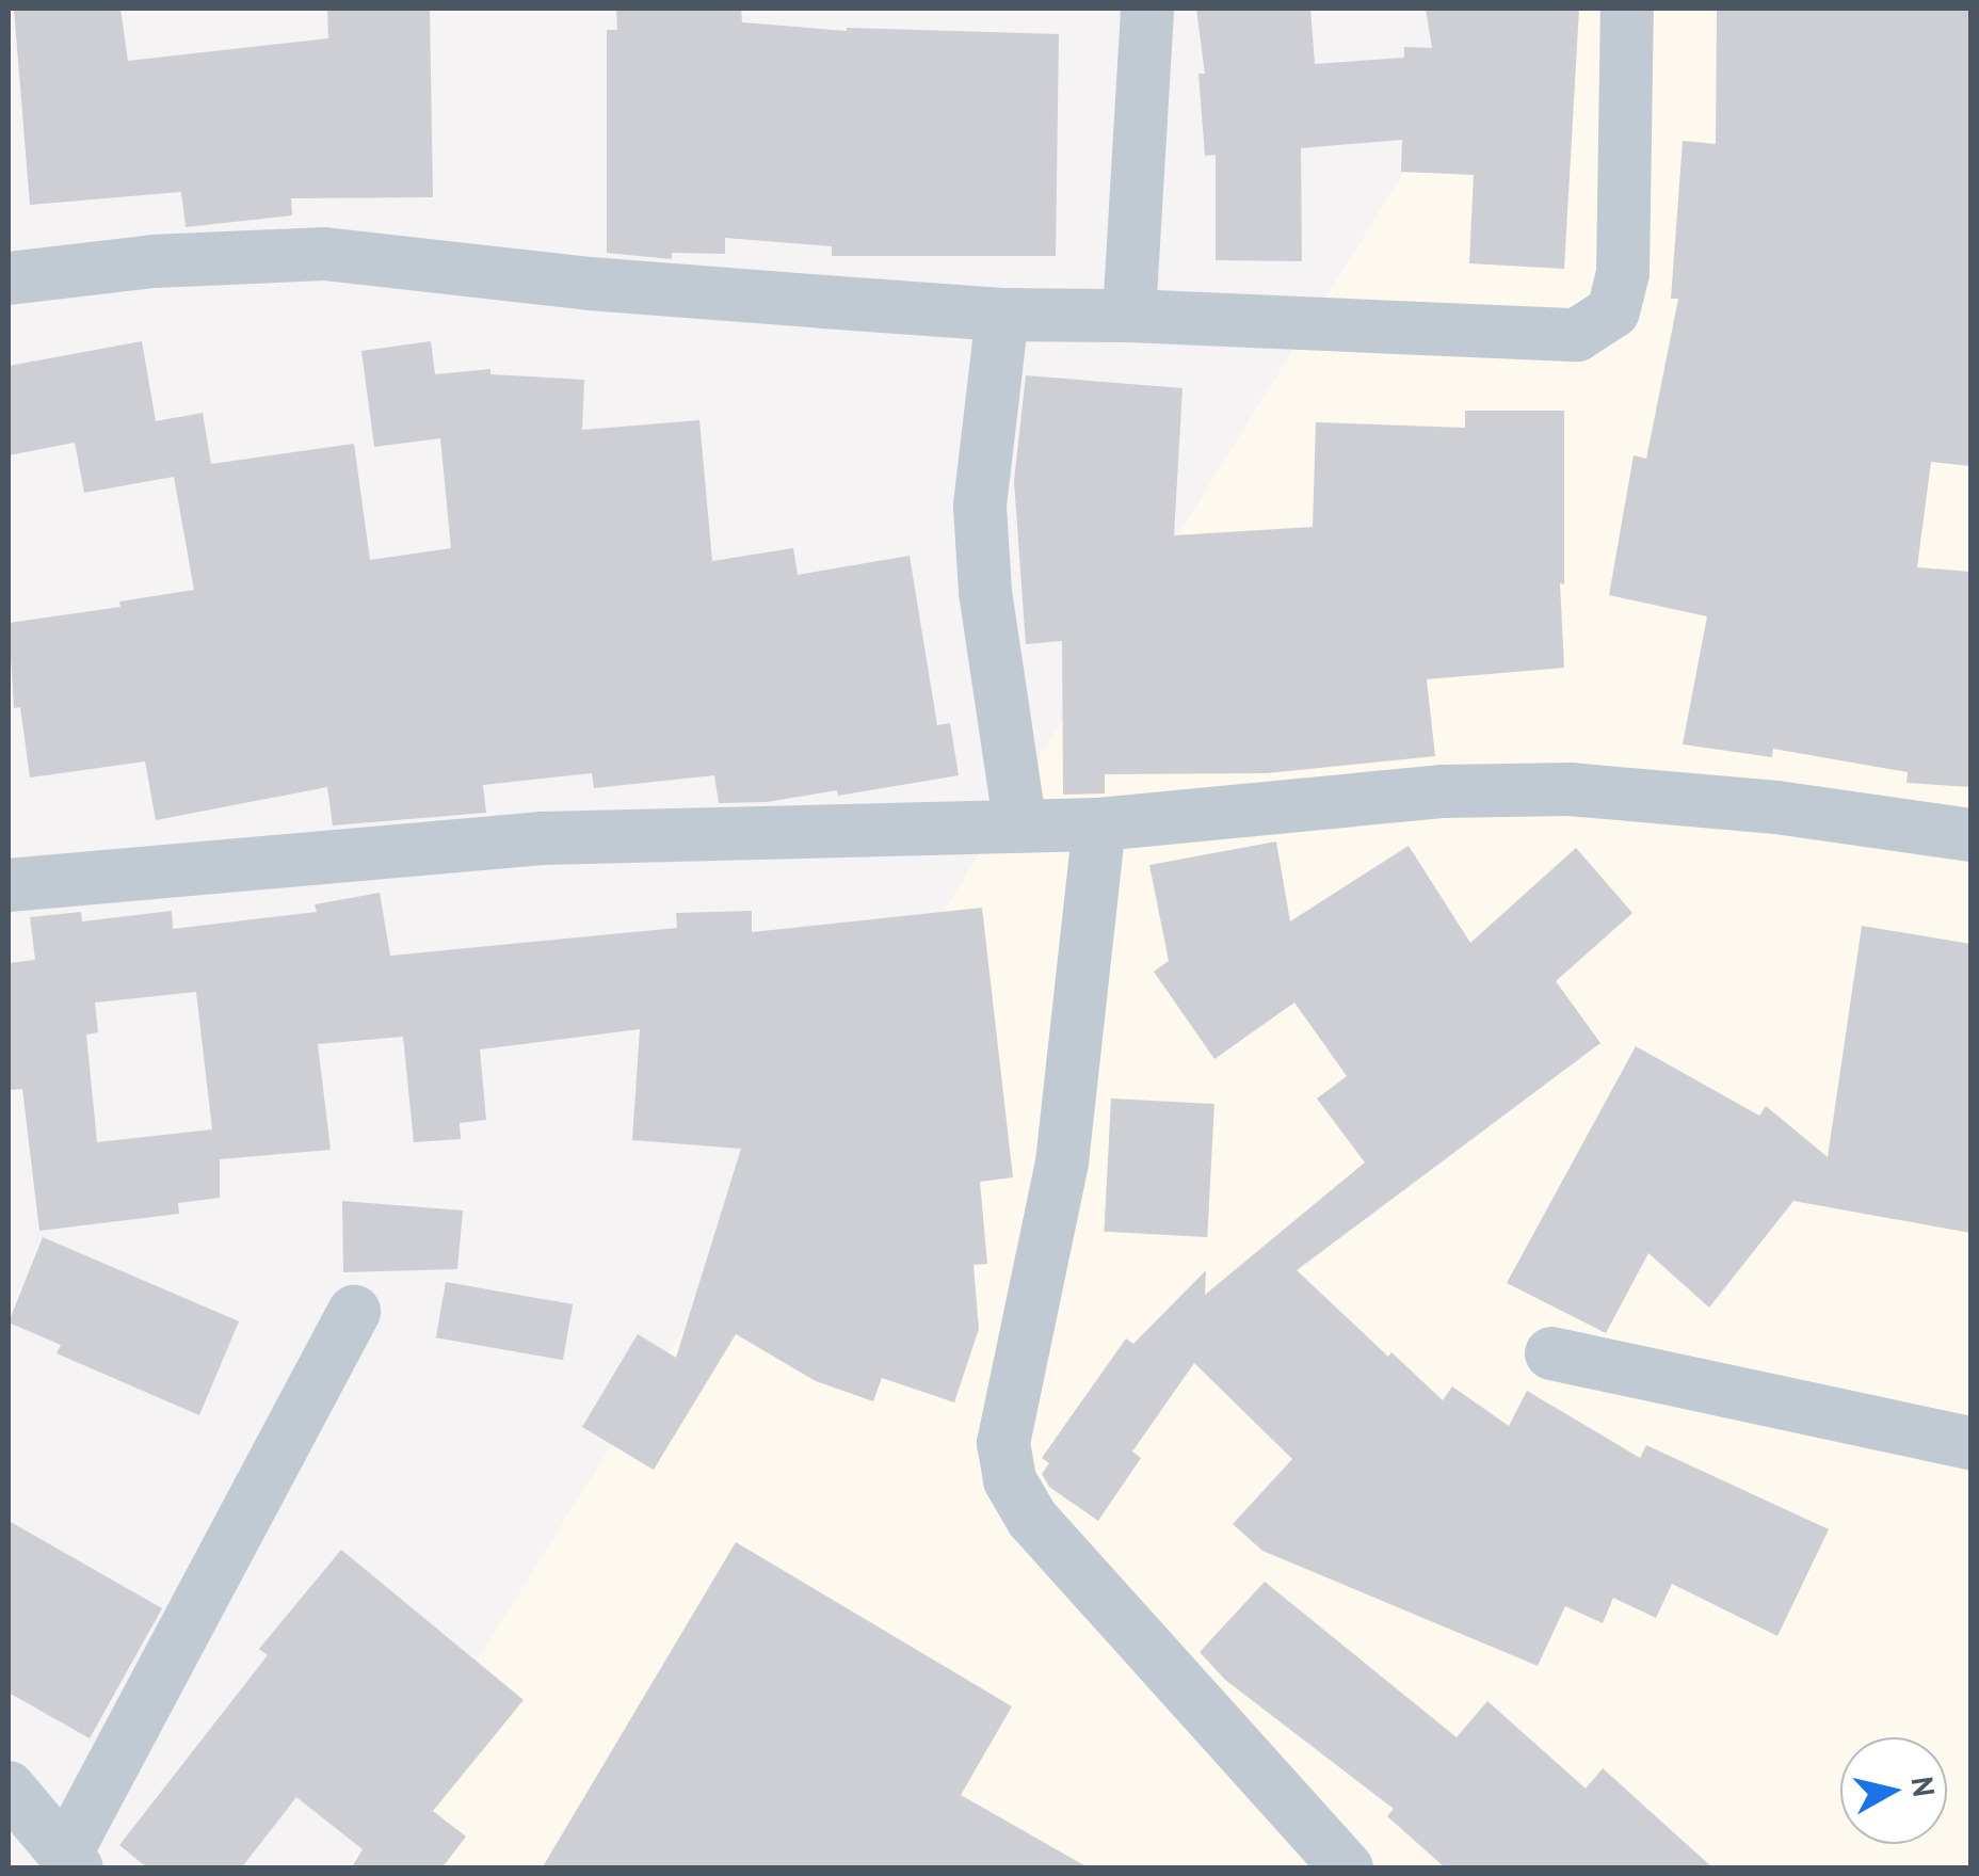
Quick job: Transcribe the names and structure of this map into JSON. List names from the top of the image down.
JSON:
{
  "north": "right"
}
